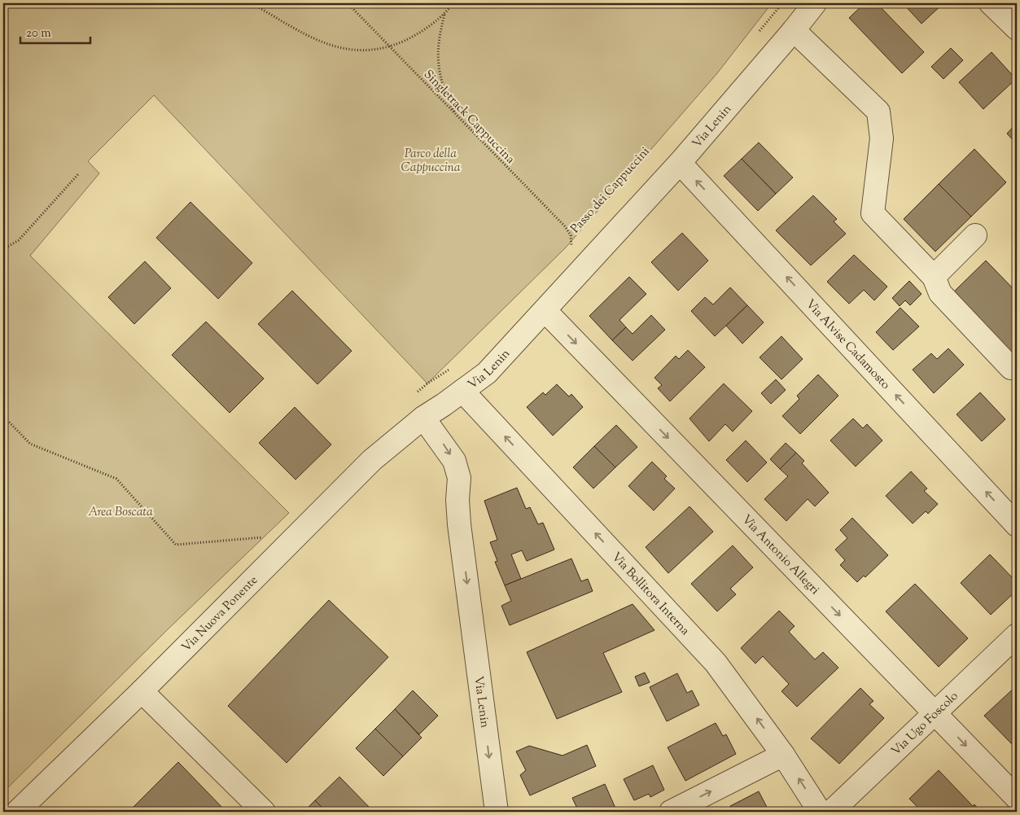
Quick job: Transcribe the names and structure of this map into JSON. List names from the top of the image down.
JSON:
{
  "streets": {
    "street": [
      "Via Lenin",
      "Via Alvise Cadamosto",
      "Via Antonio Allegri",
      "Via Bollitora Interna",
      "Via Nuova Ponente",
      "Via Ugo Foscolo"
    ],
    "path": ["Singletrack Cappuccina", "Passo dei Cappuccini"]
  },
  "crossings": [
    ["Singletrack Cappuccina", "Passo dei Cappuccini"],
    ["Via Lenin", "Via Alvise Cadamosto"],
    ["Via Lenin", "Via Antonio Allegri"],
    ["Via Lenin", "Via Bollitora Interna"],
    ["Via Lenin", "Via Nuova Ponente"],
    ["Via Antonio Allegri", "Via Ugo Foscolo"]
  ],
  "one_way": [
    "Via Lenin",
    "Via Alvise Cadamosto",
    "Via Antonio Allegri",
    "Via Bollitora Interna"
  ],
  "parks": ["Parco della Cappuccina", "Area Boscata"],
  "scale_bar": "20 m"
}
